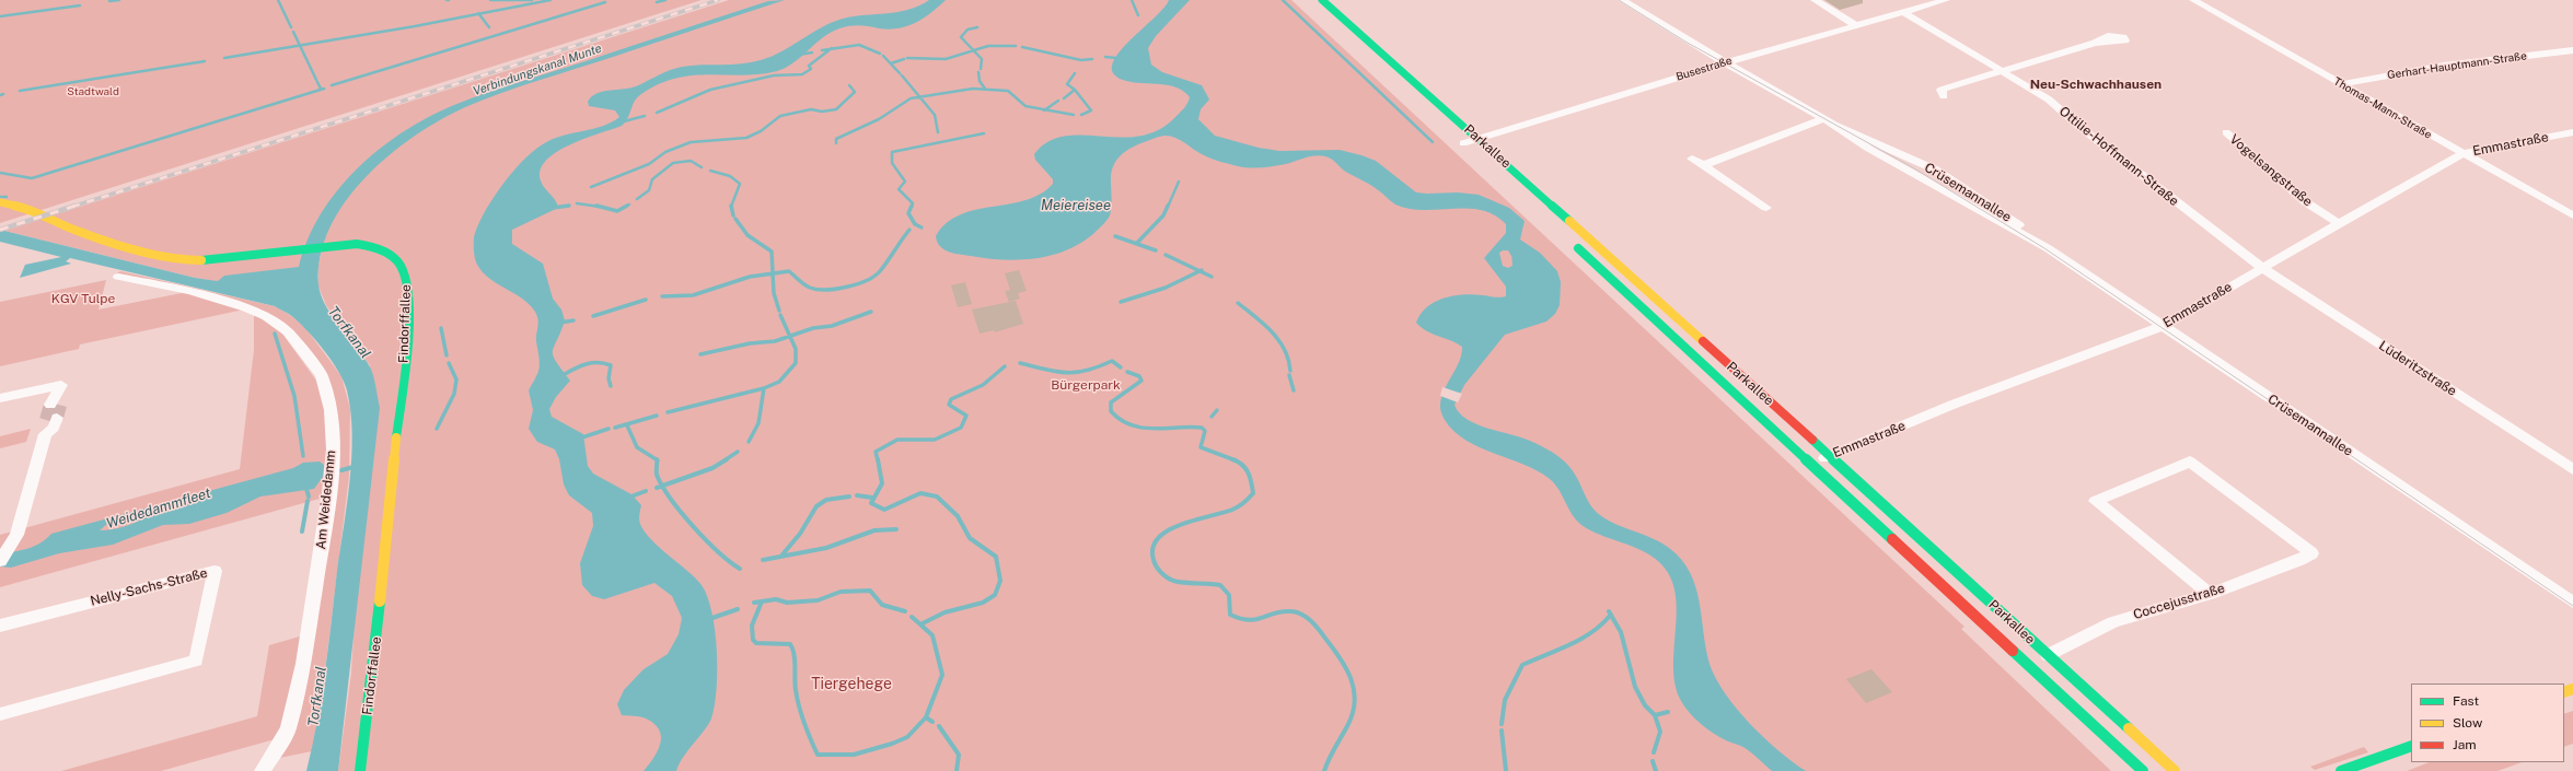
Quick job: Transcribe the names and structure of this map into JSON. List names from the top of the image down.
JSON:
{
  "streets": {
    "main road": ["Parkallee", "Findorffallee"],
    "street": [
      "Gerhart-Hauptmann-Straße",
      "Busestraße",
      "Thomas-Mann-Straße",
      "Emmastraße",
      "Ottilie-Hoffmann-Straße",
      "Vogelsangstraße",
      "Crüsemannallee",
      "Lüderitzstraße",
      "Am Weidedamm",
      "Nelly-Sachs-Straße",
      "Coccejusstraße"
    ]
  },
  "crossings": [
    ["Gerhart-Hauptmann-Straße", "Thomas-Mann-Straße"],
    ["Busestraße", "Parkallee"],
    ["Busestraße", "Ottilie-Hoffmann-Straße"],
    ["Busestraße", "Crüsemannallee"],
    ["Thomas-Mann-Straße", "Emmastraße"],
    ["Emmastraße", "Parkallee"],
    ["Emmastraße", "Ottilie-Hoffmann-Straße"],
    ["Emmastraße", "Vogelsangstraße"],
    ["Emmastraße", "Crüsemannallee"],
    ["Emmastraße", "Lüderitzstraße"],
    ["Parkallee", "Coccejusstraße"],
    ["Ottilie-Hoffmann-Straße", "Lüderitzstraße"]
  ],
  "districts": ["Neu-Schwachhausen"],
  "water": [
    "Verbindungskanal Munte",
    "Meiereisee",
    "Torfkanal",
    "Weidedammfleet"
  ],
  "parks": [
    "Stadtwald",
    "KGV Tulpe",
    "Bürgerpark",
    "Tiergehege"
  ],
  "legend": ["Fast", "Slow", "Jam"]
}
